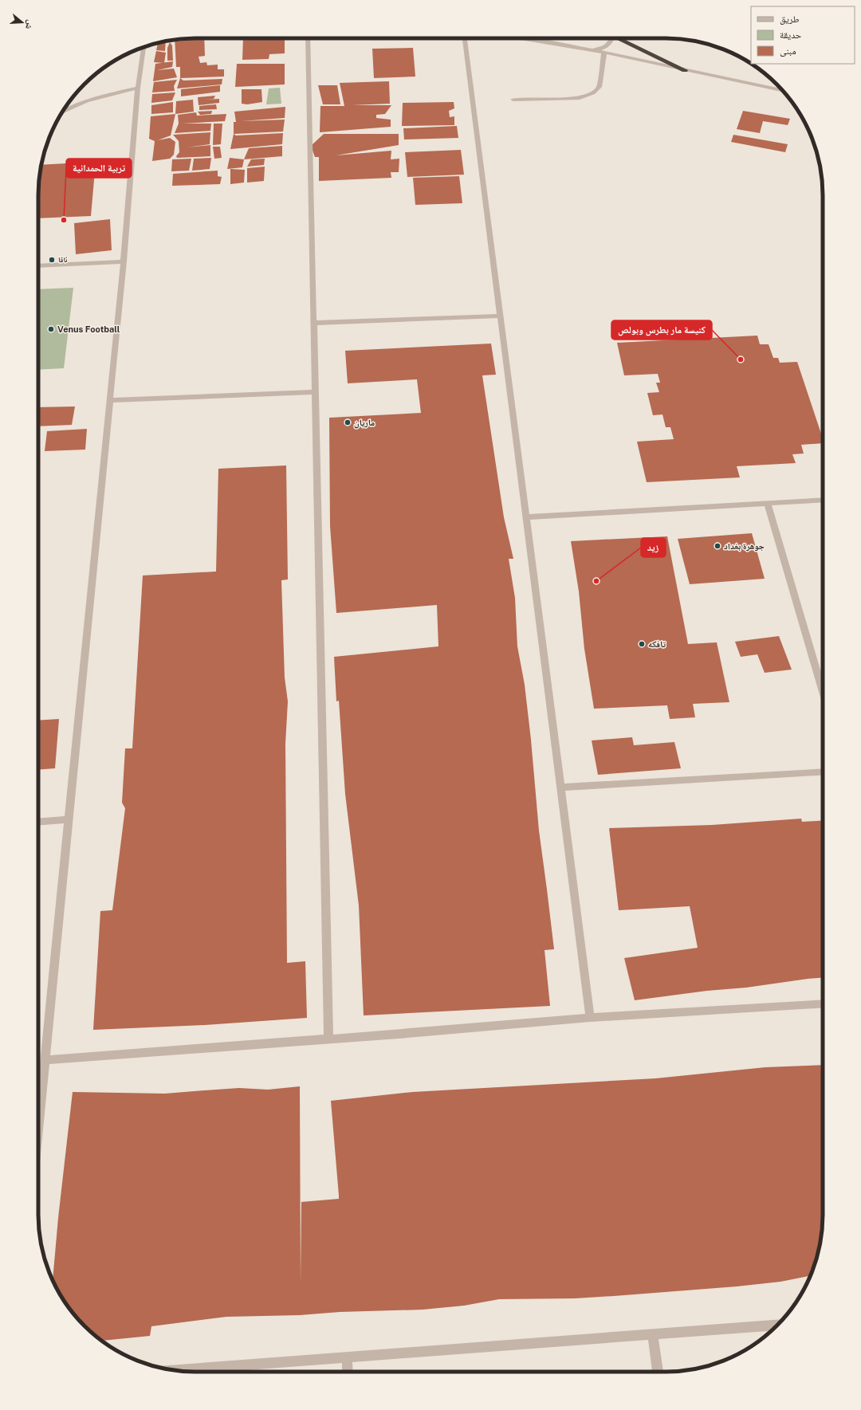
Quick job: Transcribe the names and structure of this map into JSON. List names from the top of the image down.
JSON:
{
  "places": [
    "تربية الحمدانية",
    "ئاڤا",
    "Venus Football",
    "كنيسة مار بطرس وبولص",
    "ماريان",
    "جوهرة بغداد",
    "زيد",
    "تافكه"
  ],
  "legend": ["طريق", "حديقة", "مبنى"],
  "north": "right"
}
